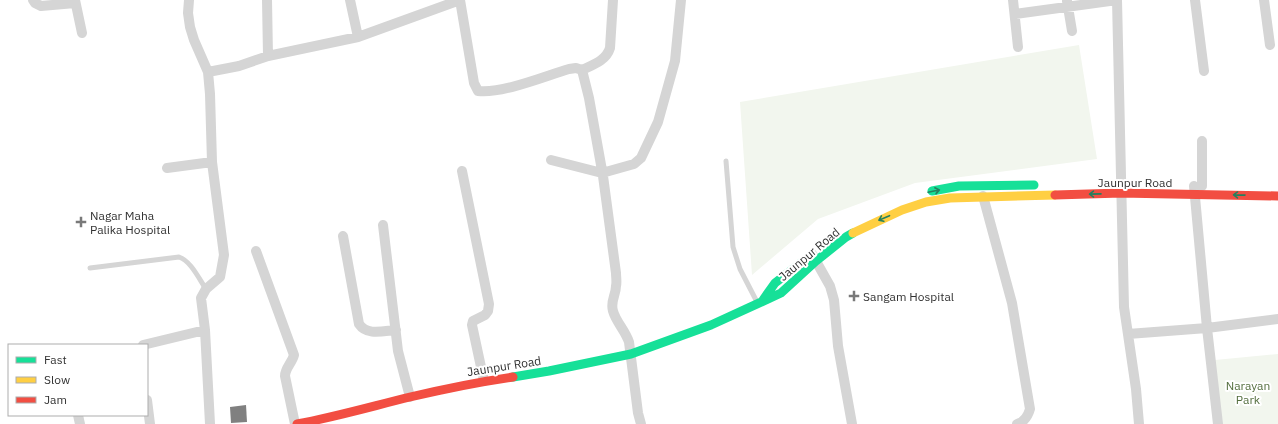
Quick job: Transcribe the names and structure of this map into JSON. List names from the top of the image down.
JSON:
{
  "streets": {
    "street": ["Jaunpur Road"]
  },
  "parks": ["Narayan Park"],
  "places": {
    "health": ["Nagar Maha Palika Hospital", "Sangam Hospital"]
  },
  "legend": ["Fast", "Slow", "Jam"]
}
